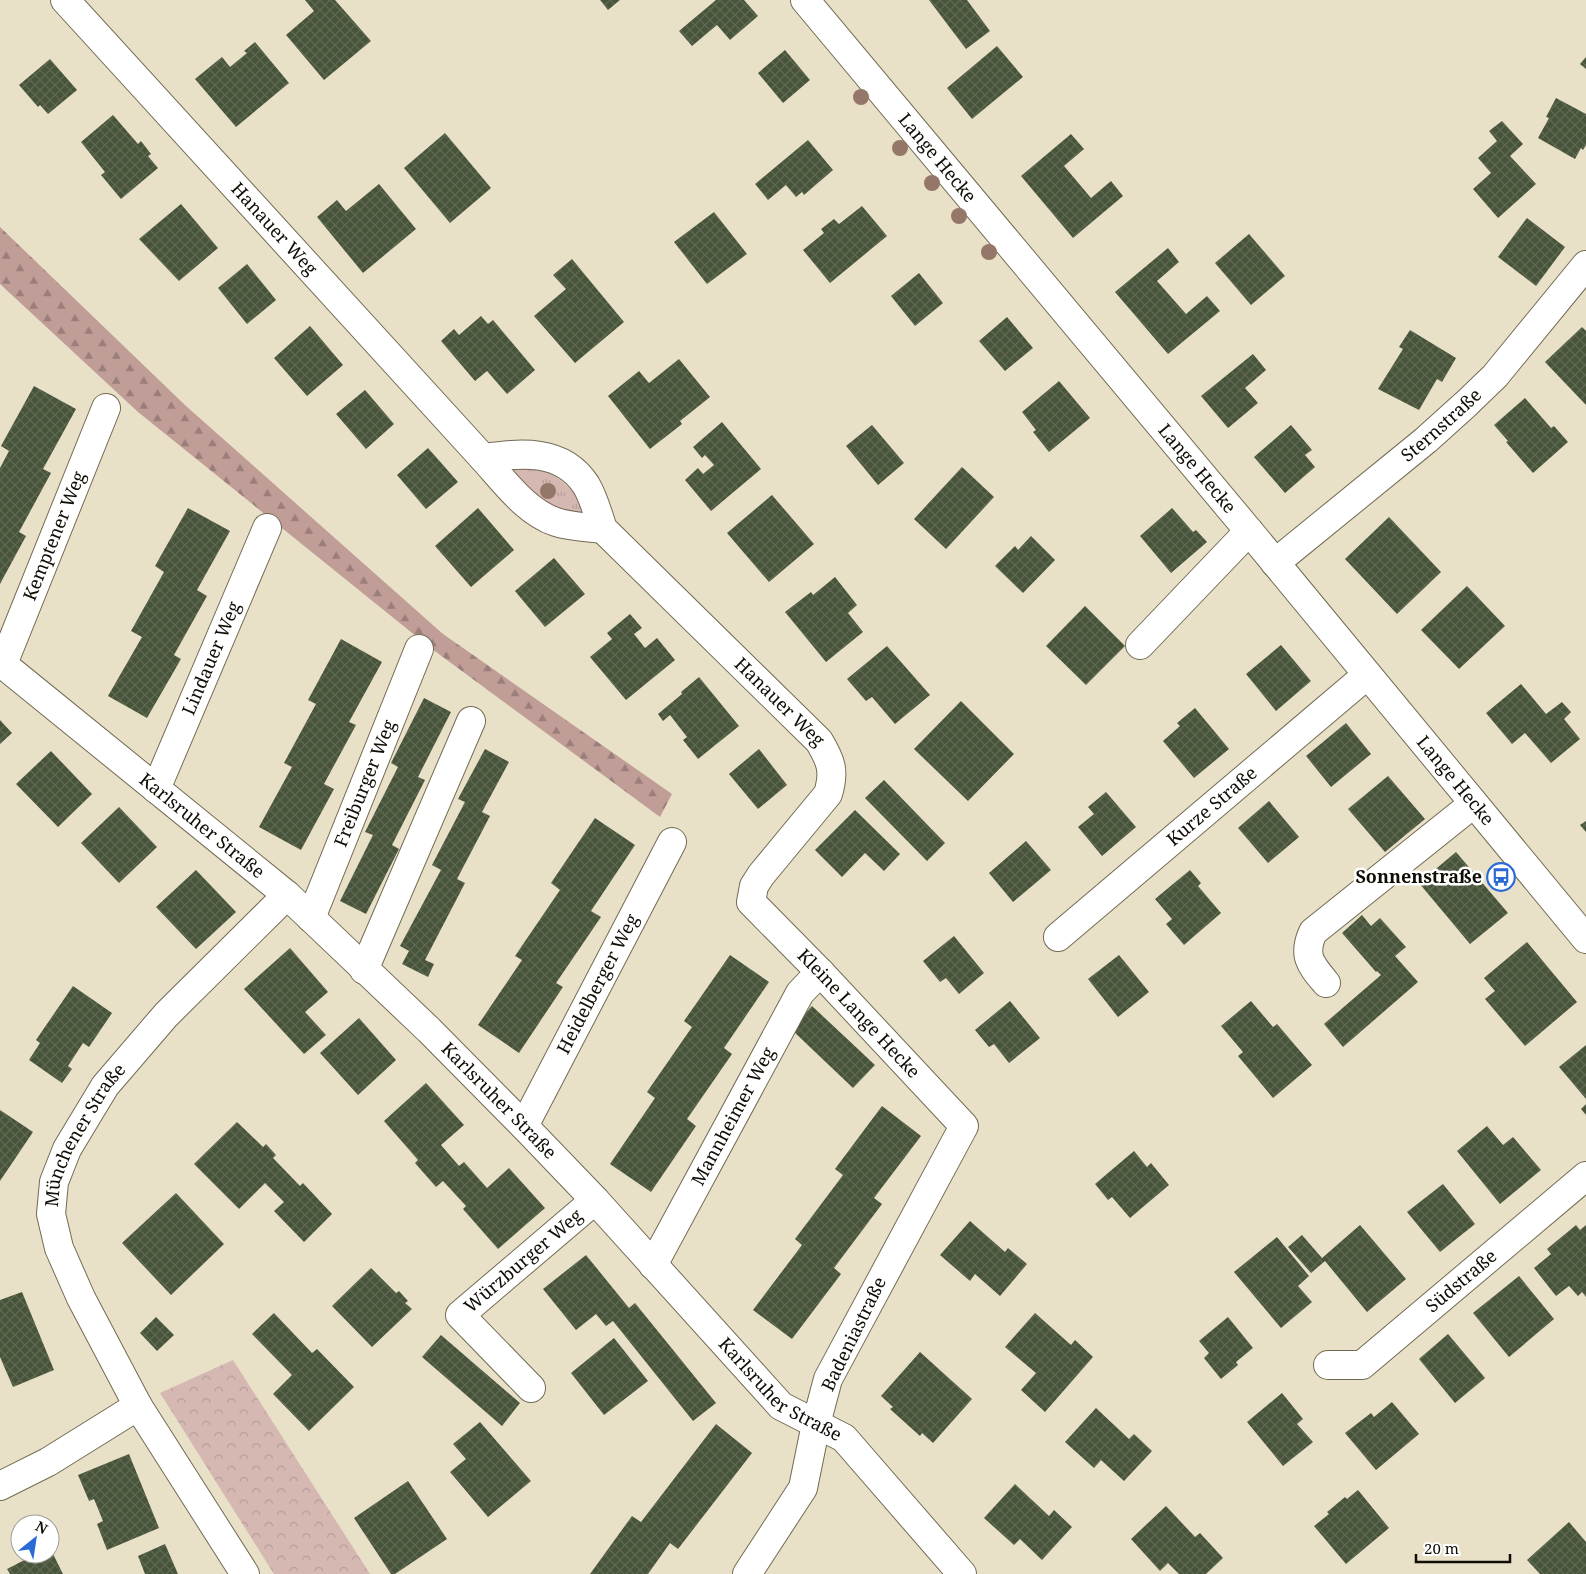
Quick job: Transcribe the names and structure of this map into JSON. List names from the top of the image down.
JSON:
{
  "streets": {
    "street": [
      "Lange Hecke",
      "Hanauer Weg",
      "Sternstraße",
      "Kemptener Weg",
      "Lindauer Weg",
      "Freiburger Weg",
      "Kurze Straße",
      "Karlsruher Straße",
      "Heidelberger Weg",
      "Kleine Lange Hecke",
      "Mannheimer Weg",
      "Münchener Straße",
      "Würzburger Weg",
      "Südstraße",
      "Badeniastraße"
    ]
  },
  "crossings": [
    ["Lange Hecke", "Sternstraße"],
    ["Lange Hecke", "Kurze Straße"],
    ["Hanauer Weg", "Kleine Lange Hecke"],
    ["Kemptener Weg", "Karlsruher Straße"],
    ["Lindauer Weg", "Karlsruher Straße"],
    ["Freiburger Weg", "Karlsruher Straße"],
    ["Karlsruher Straße", "Heidelberger Weg"],
    ["Karlsruher Straße", "Mannheimer Weg"],
    ["Karlsruher Straße", "Münchener Straße"],
    ["Karlsruher Straße", "Würzburger Weg"],
    ["Karlsruher Straße", "Badeniastraße"],
    ["Kleine Lange Hecke", "Mannheimer Weg"],
    ["Kleine Lange Hecke", "Badeniastraße"]
  ],
  "places": {
    "bus stop": ["Sonnenstraße"]
  },
  "scale_bar": "20 m",
  "north": "top right"
}
